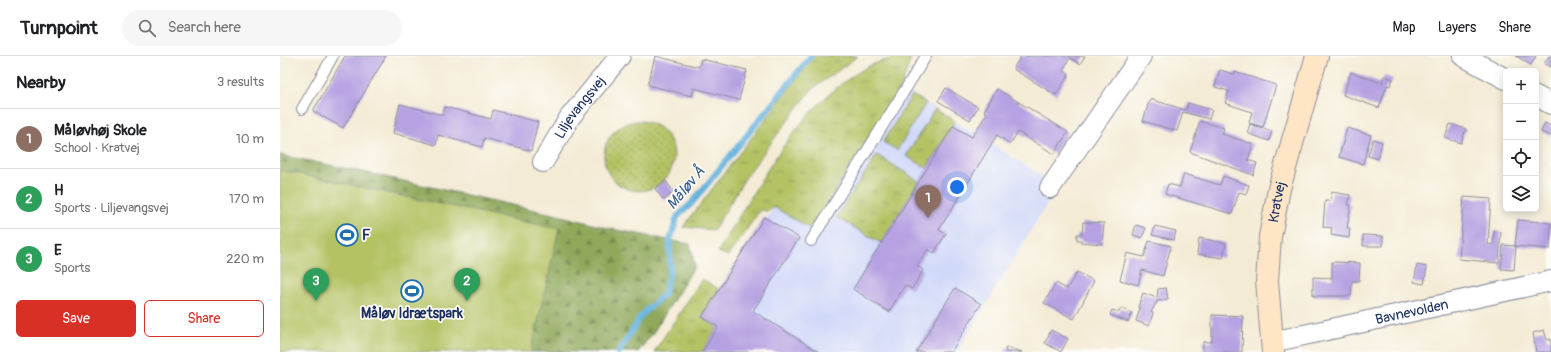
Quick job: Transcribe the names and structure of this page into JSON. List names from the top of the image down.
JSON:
{
  "streets": {
    "street": ["Liljevangsvej", "Kratvej", "Bavnevolden"]
  },
  "crossings": [
    ["Kratvej", "Bavnevolden"]
  ],
  "water": ["Måløv Å"],
  "places": {
    "sports": ["F", "Måløv Idrætspark"]
  },
  "page": {
    "header": "Turnpoint",
    "search": "Search here",
    "nav": ["Map", "Layers", "Share"],
    "heading": ["Nearby", "3 results"],
    "map_buttons": ["+", "−"],
    "list": [
      {
        "mark": "1",
        "name": "Måløvhøj Skole",
        "note": "School · Kratvej",
        "value": "10 m"
      },
      {
        "mark": "2",
        "name": "H",
        "note": "Sports · Liljevangsvej",
        "value": "170 m"
      },
      {
        "mark": "3",
        "name": "E",
        "note": "Sports",
        "value": "220 m"
      }
    ],
    "pins": ["1", "2", "3"],
    "buttons": ["Save", "Share"]
  }
}
